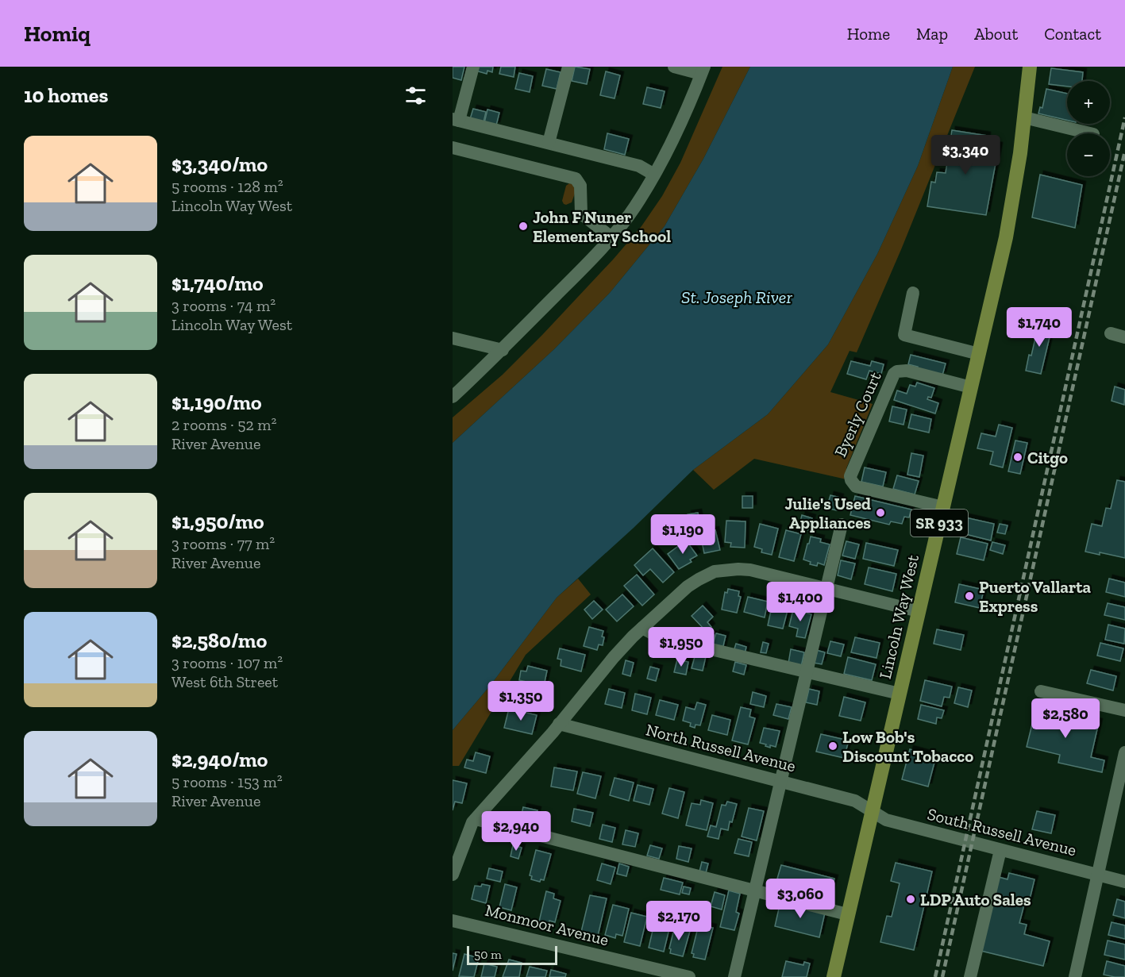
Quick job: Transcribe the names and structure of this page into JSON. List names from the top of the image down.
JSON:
{
  "streets": {
    "main road": ["SR 933", "Lincoln Way West"],
    "street": [
      "Byerly Court",
      "North Russell Avenue",
      "South Russell Avenue",
      "Monmoor Avenue"
    ]
  },
  "crossings": [
    ["Byerly Court", "Lincoln Way West"],
    ["Lincoln Way West", "North Russell Avenue"],
    ["Lincoln Way West", "South Russell Avenue"],
    ["North Russell Avenue", "South Russell Avenue"]
  ],
  "water": ["St. Joseph River"],
  "places": [
    "John F Nuner Elementary School",
    "Citgo",
    "Julie's Used Appliances",
    "Puerto Vallarta Express",
    "Low Bob's Discount Tobacco",
    "LDP Auto Sales"
  ],
  "scale_bar": "50 m",
  "page": {
    "header": "Homiq",
    "nav": [
      "Home",
      "Map",
      "About",
      "Contact"
    ],
    "heading": "10 homes",
    "map_buttons": ["+", "−"],
    "list": [
      {
        "name": "$3,340/mo",
        "note": "5 rooms · 128 m² · Lincoln Way West"
      },
      {
        "name": "$1,740/mo",
        "note": "3 rooms · 74 m² · Lincoln Way West"
      },
      {
        "name": "$1,190/mo",
        "note": "2 rooms · 52 m² · River Avenue"
      },
      {
        "name": "$1,950/mo",
        "note": "3 rooms · 77 m² · River Avenue"
      },
      {
        "name": "$2,580/mo",
        "note": "3 rooms · 107 m² · West 6th Street"
      },
      {
        "name": "$2,940/mo",
        "note": "5 rooms · 153 m² · River Avenue"
      }
    ],
    "price": [
      "$3,340",
      "$1,740",
      "$1,190",
      "$1,400",
      "$1,950",
      "$1,350",
      "$2,580",
      "$2,940",
      "$3,060",
      "$2,170"
    ],
    "scale": "50 m"
  }
}
